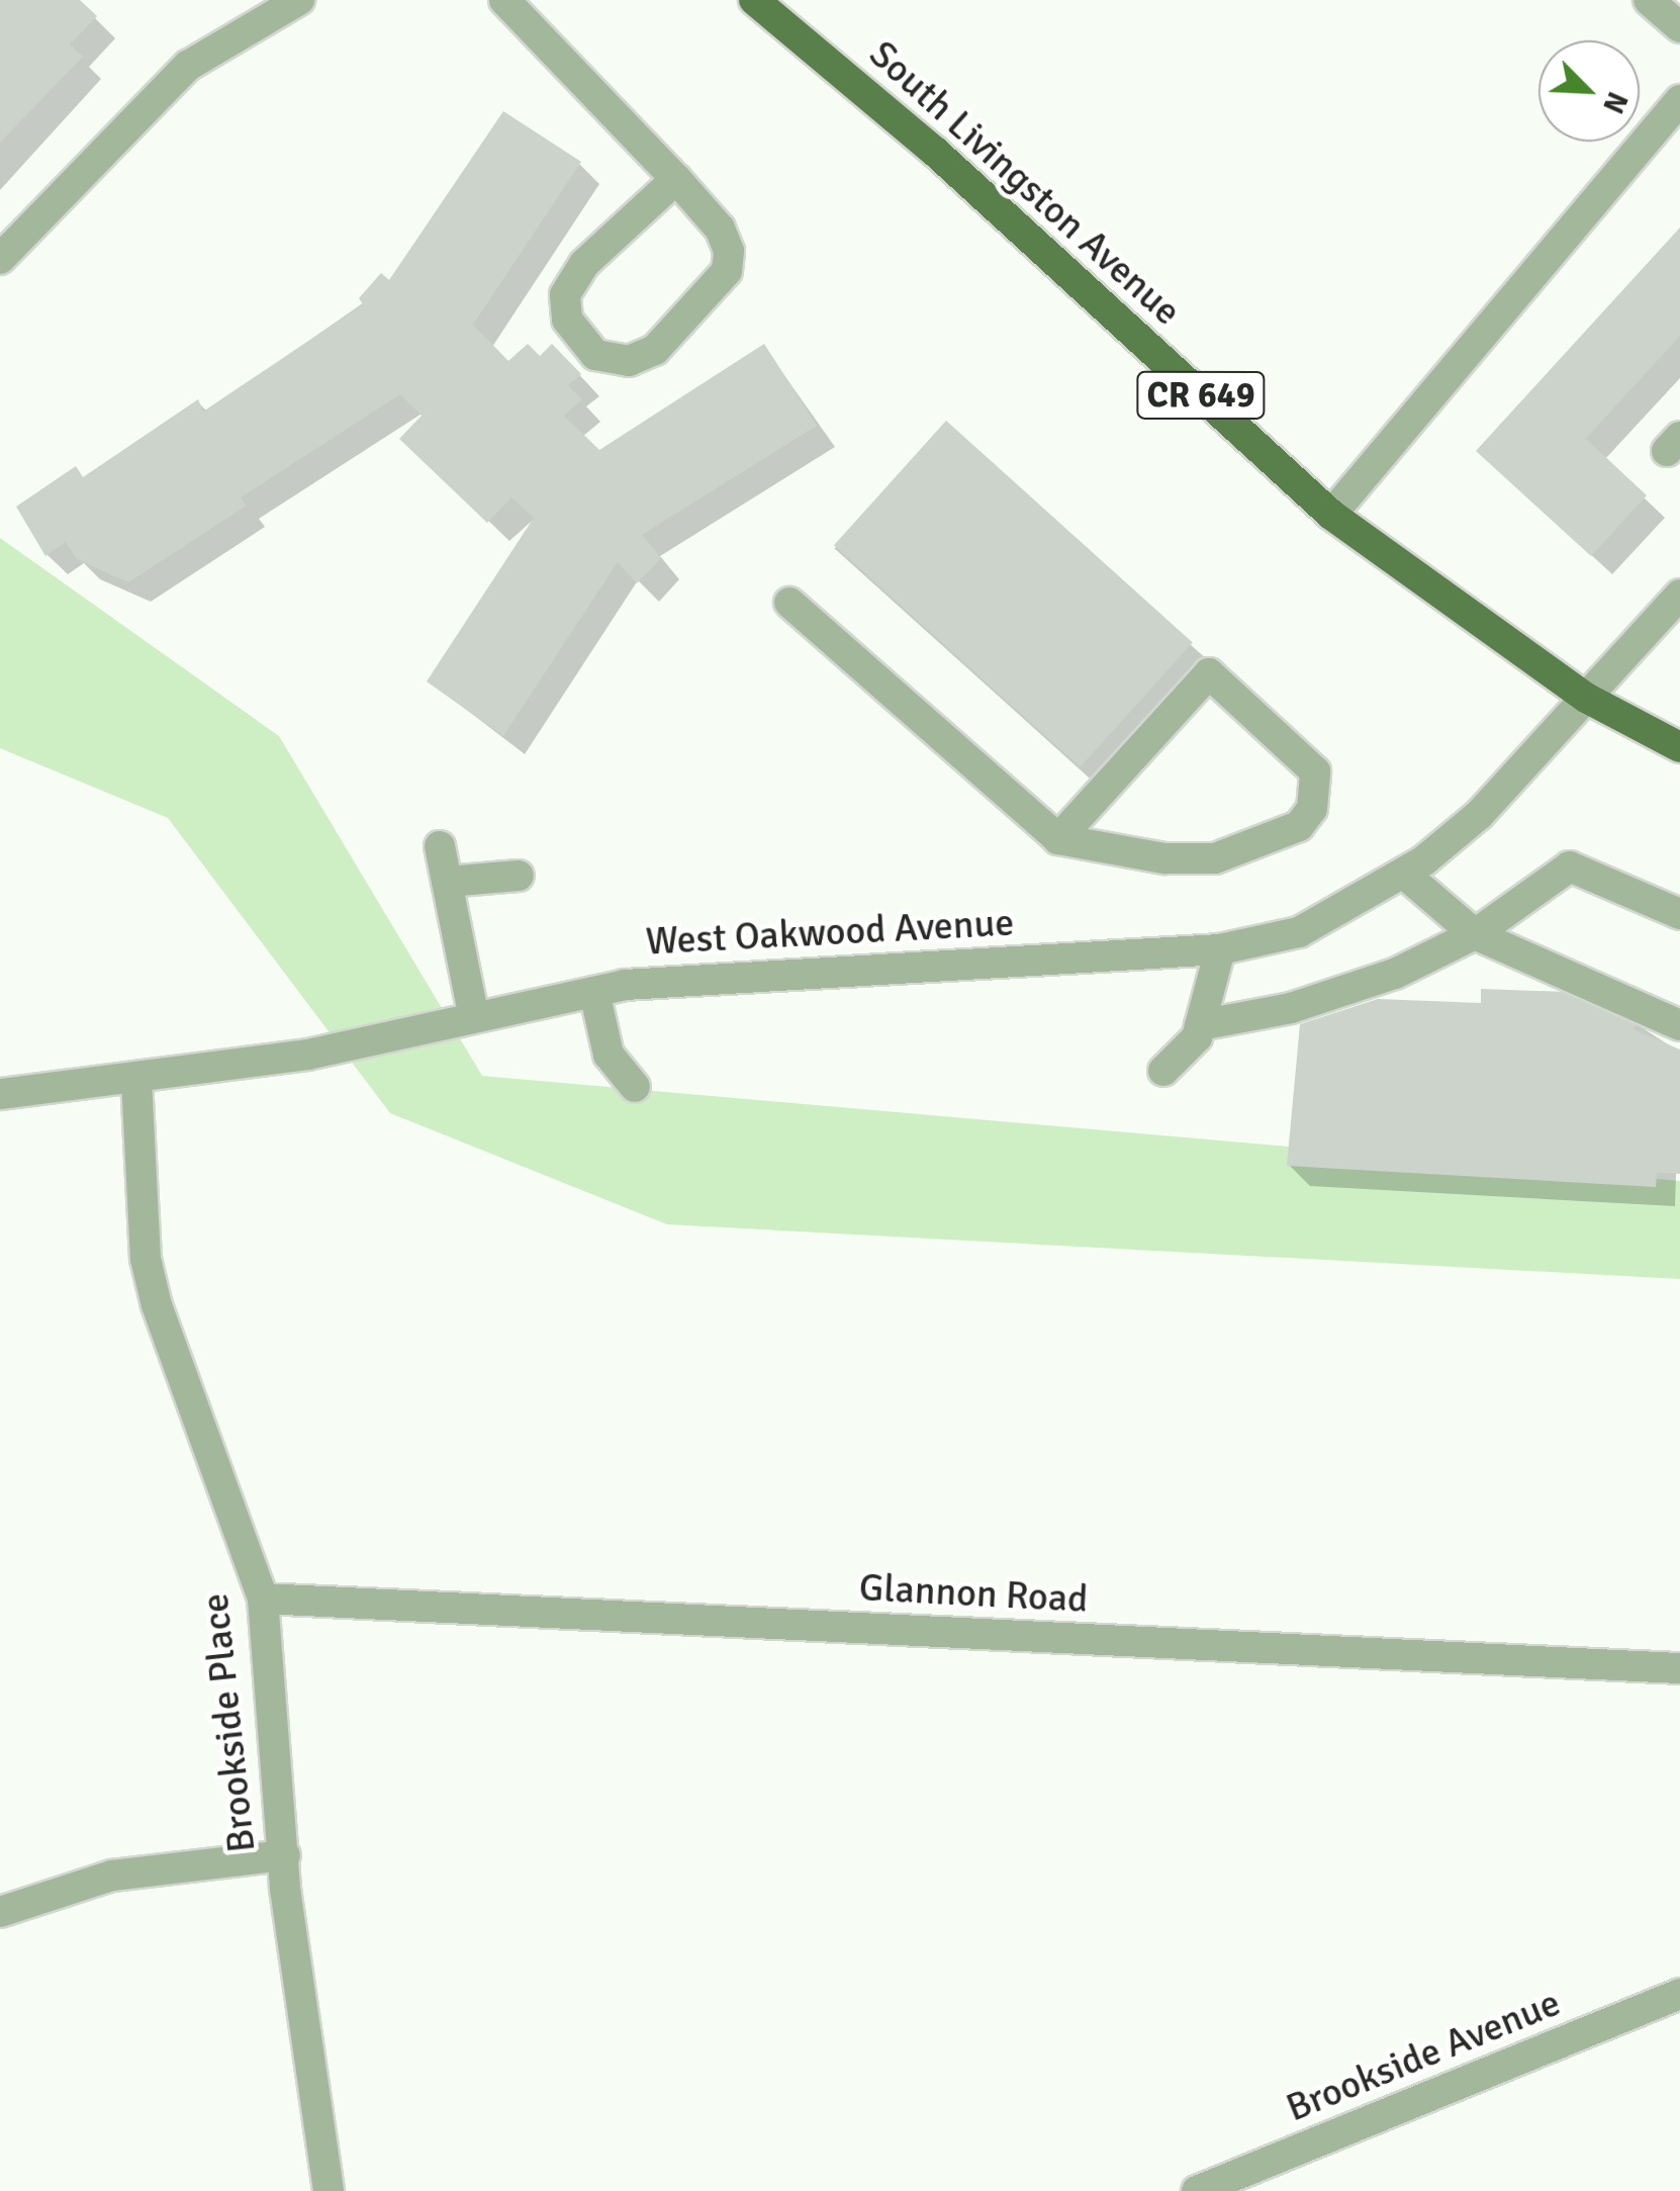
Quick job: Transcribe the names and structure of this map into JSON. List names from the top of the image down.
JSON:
{
  "streets": {
    "main road": ["South Livingston Avenue", "CR 649"],
    "street": [
      "West Oakwood Avenue",
      "Glannon Road",
      "Brookside Place",
      "Brookside Avenue"
    ]
  },
  "crossings": [
    ["South Livingston Avenue", "West Oakwood Avenue"],
    ["West Oakwood Avenue", "Brookside Place"],
    ["Glannon Road", "Brookside Place"]
  ],
  "north": "bottom right"
}
